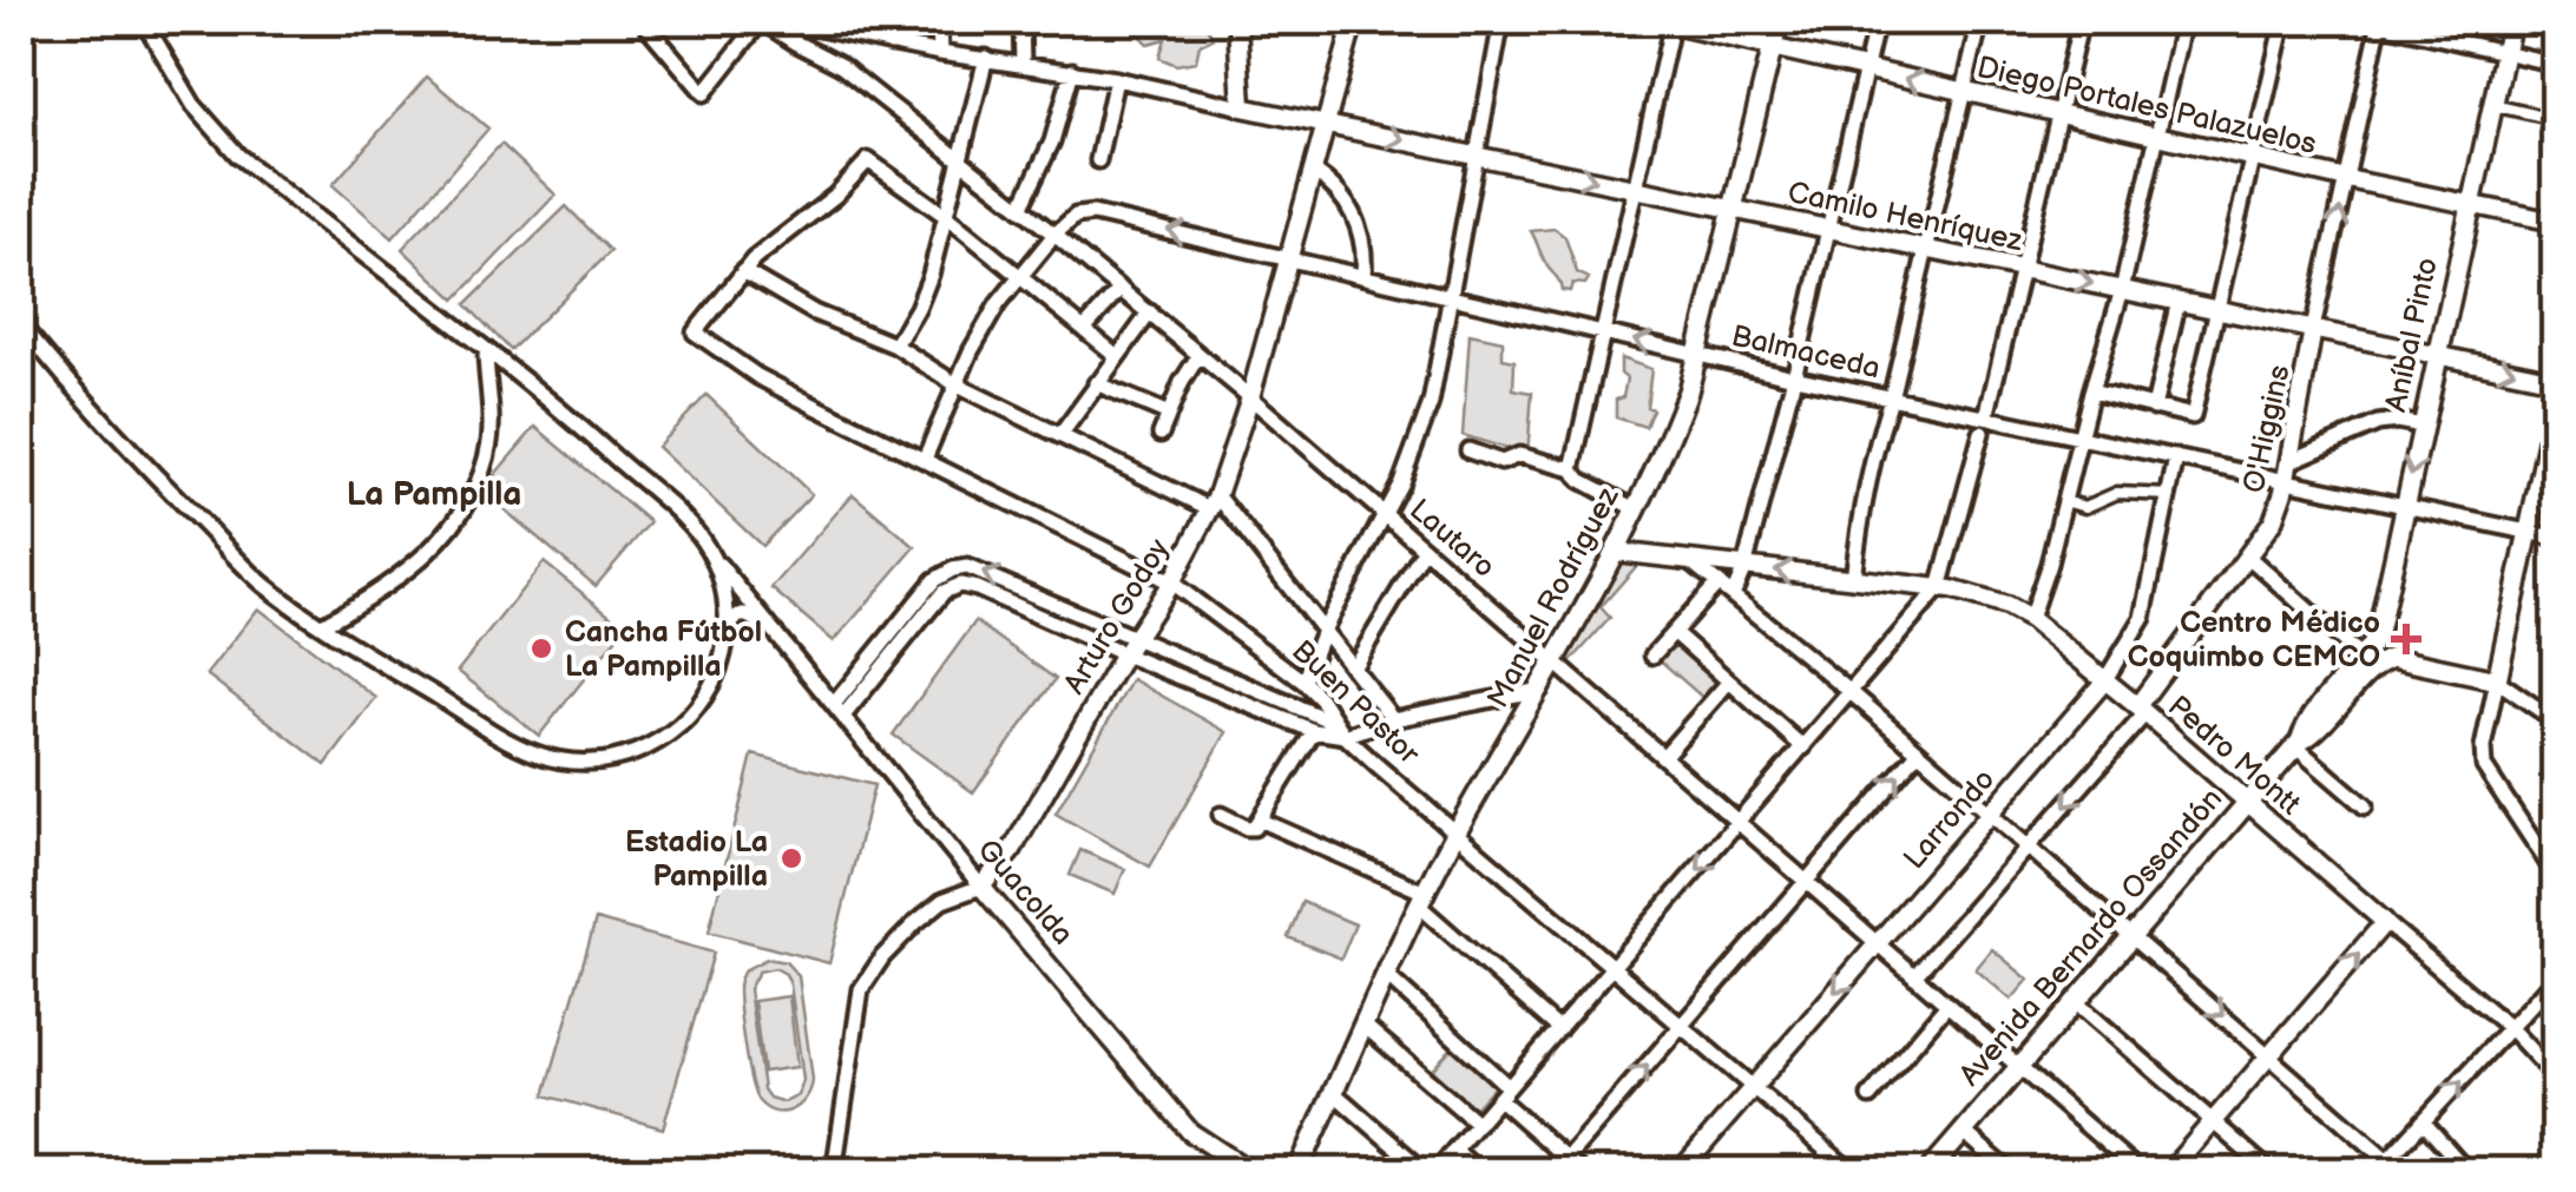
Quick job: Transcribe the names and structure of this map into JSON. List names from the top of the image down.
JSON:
{
  "streets": {
    "main road": ["Aníbal Pinto", "Manuel Rodríguez", "Avenida Bernardo Ossandón"],
    "street": [
      "Diego Portales Palazuelos",
      "Camilo Henríquez",
      "Balmaceda",
      "O'Higgins",
      "Lautaro",
      "Arturo Godoy",
      "Buen Pastor",
      "Pedro Montt",
      "Larrondo",
      "Guacolda"
    ]
  },
  "crossings": [
    ["Diego Portales Palazuelos", "Aníbal Pinto"],
    ["Diego Portales Palazuelos", "Manuel Rodríguez"],
    ["Camilo Henríquez", "Aníbal Pinto"],
    ["Camilo Henríquez", "O'Higgins"],
    ["Camilo Henríquez", "Manuel Rodríguez"],
    ["Camilo Henríquez", "Arturo Godoy"],
    ["Aníbal Pinto", "Balmaceda"],
    ["Aníbal Pinto", "Avenida Bernardo Ossandón"],
    ["Balmaceda", "O'Higgins"],
    ["Balmaceda", "Lautaro"],
    ["Balmaceda", "Manuel Rodríguez"],
    ["Balmaceda", "Arturo Godoy"],
    ["Balmaceda", "Larrondo"],
    ["O'Higgins", "Pedro Montt"],
    ["Lautaro", "Manuel Rodríguez"],
    ["Lautaro", "Arturo Godoy"],
    ["Lautaro", "Larrondo"],
    ["Lautaro", "Avenida Bernardo Ossandón"],
    ["Manuel Rodríguez", "Buen Pastor"],
    ["Manuel Rodríguez", "Pedro Montt"],
    ["Arturo Godoy", "Buen Pastor"],
    ["Arturo Godoy", "Guacolda"],
    ["Buen Pastor", "Larrondo"],
    ["Pedro Montt", "Larrondo"],
    ["Pedro Montt", "Avenida Bernardo Ossandón"]
  ],
  "one_way": ["Camilo Henríquez"],
  "districts": ["La Pampilla"],
  "places": {
    "health": ["Centro Médico Coquimbo CEMCO"],
    "other": ["Cancha Fútbol La Pampilla", "Estadio La Pampilla"]
  }
}
